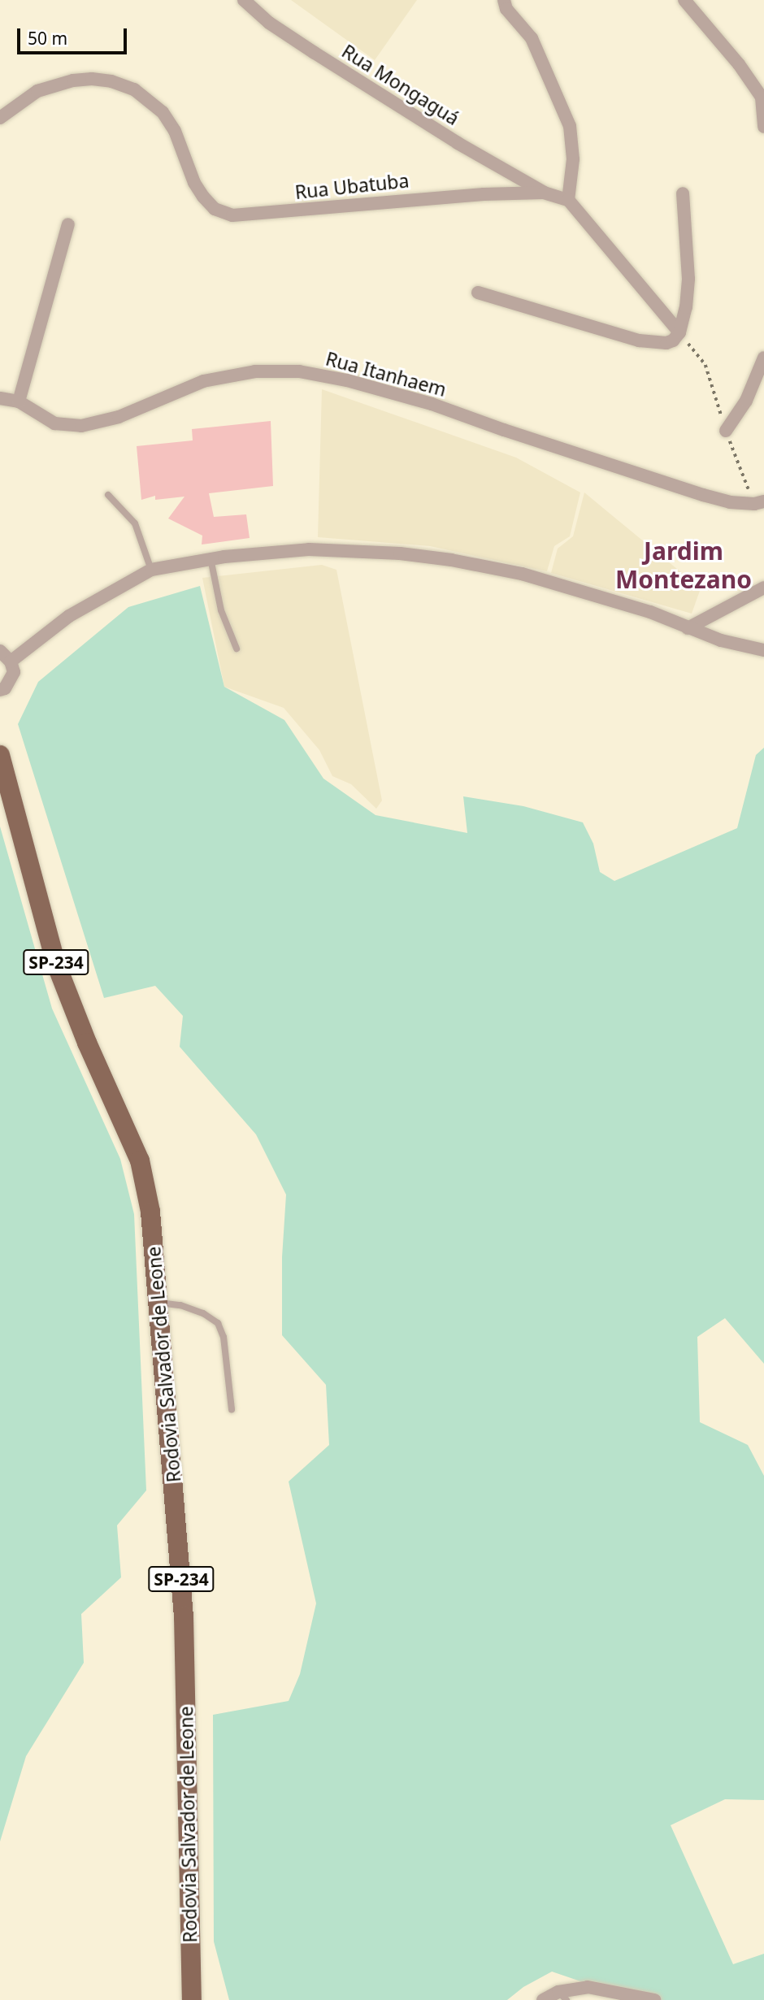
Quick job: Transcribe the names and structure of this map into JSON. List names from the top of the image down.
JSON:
{
  "streets": {
    "main road": ["SP-234", "Rodovia Salvador de Leone"],
    "street": ["Rua Mongaguá", "Rua Ubatuba", "Rua Itanhaem"]
  },
  "crossings": [
    ["Rua Mongaguá", "Rua Ubatuba"]
  ],
  "districts": ["Jardim Montezano"],
  "scale_bar": "50 m"
}
